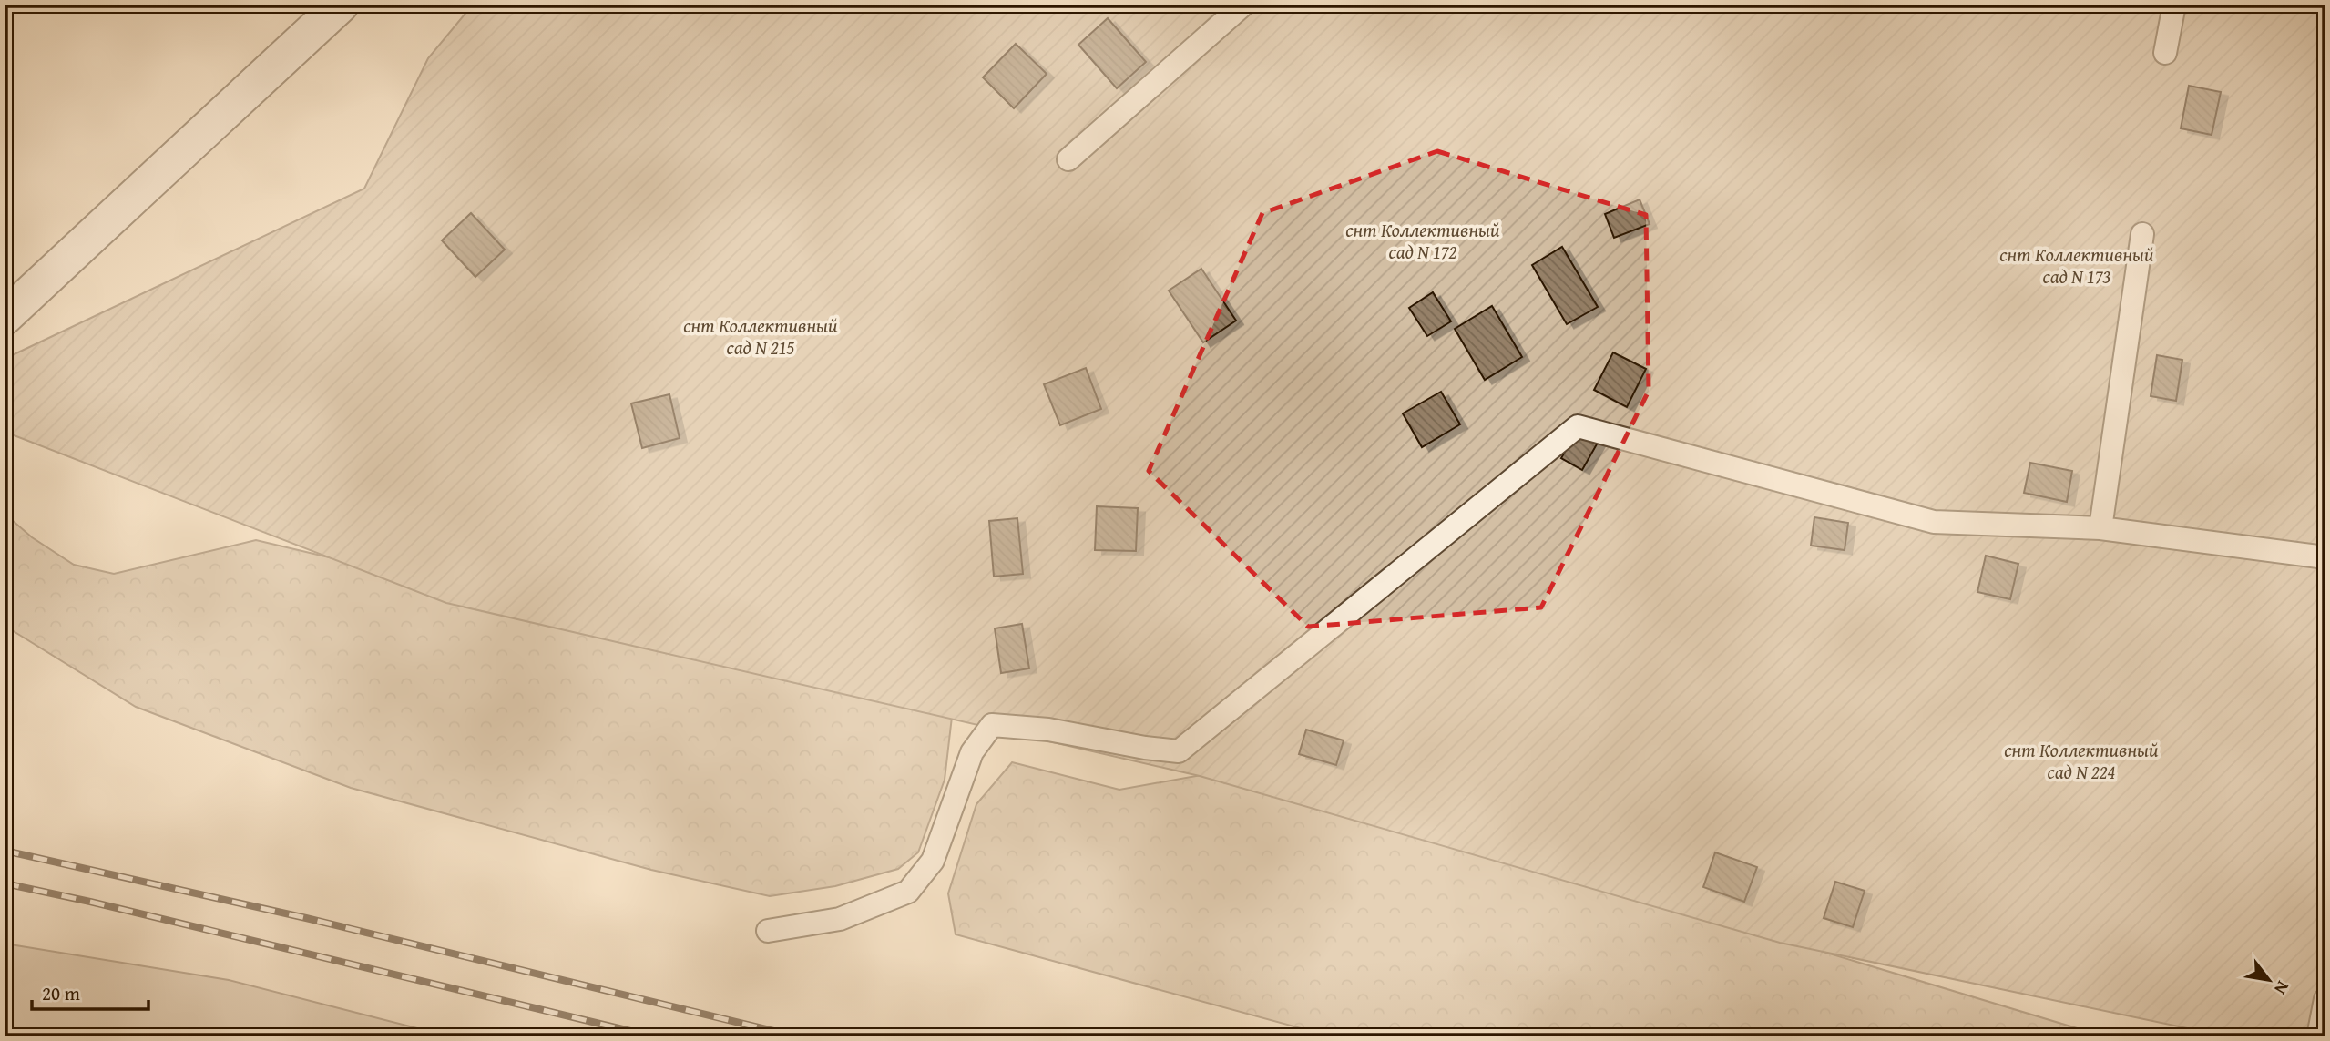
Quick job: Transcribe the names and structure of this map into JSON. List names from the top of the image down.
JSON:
{
  "parks": [
    "снт Коллективный сад N 172",
    "снт Коллективный сад N 173",
    "снт Коллективный сад N 215",
    "снт Коллективный сад N 224"
  ],
  "scale_bar": "20 m",
  "north": "bottom right"
}
